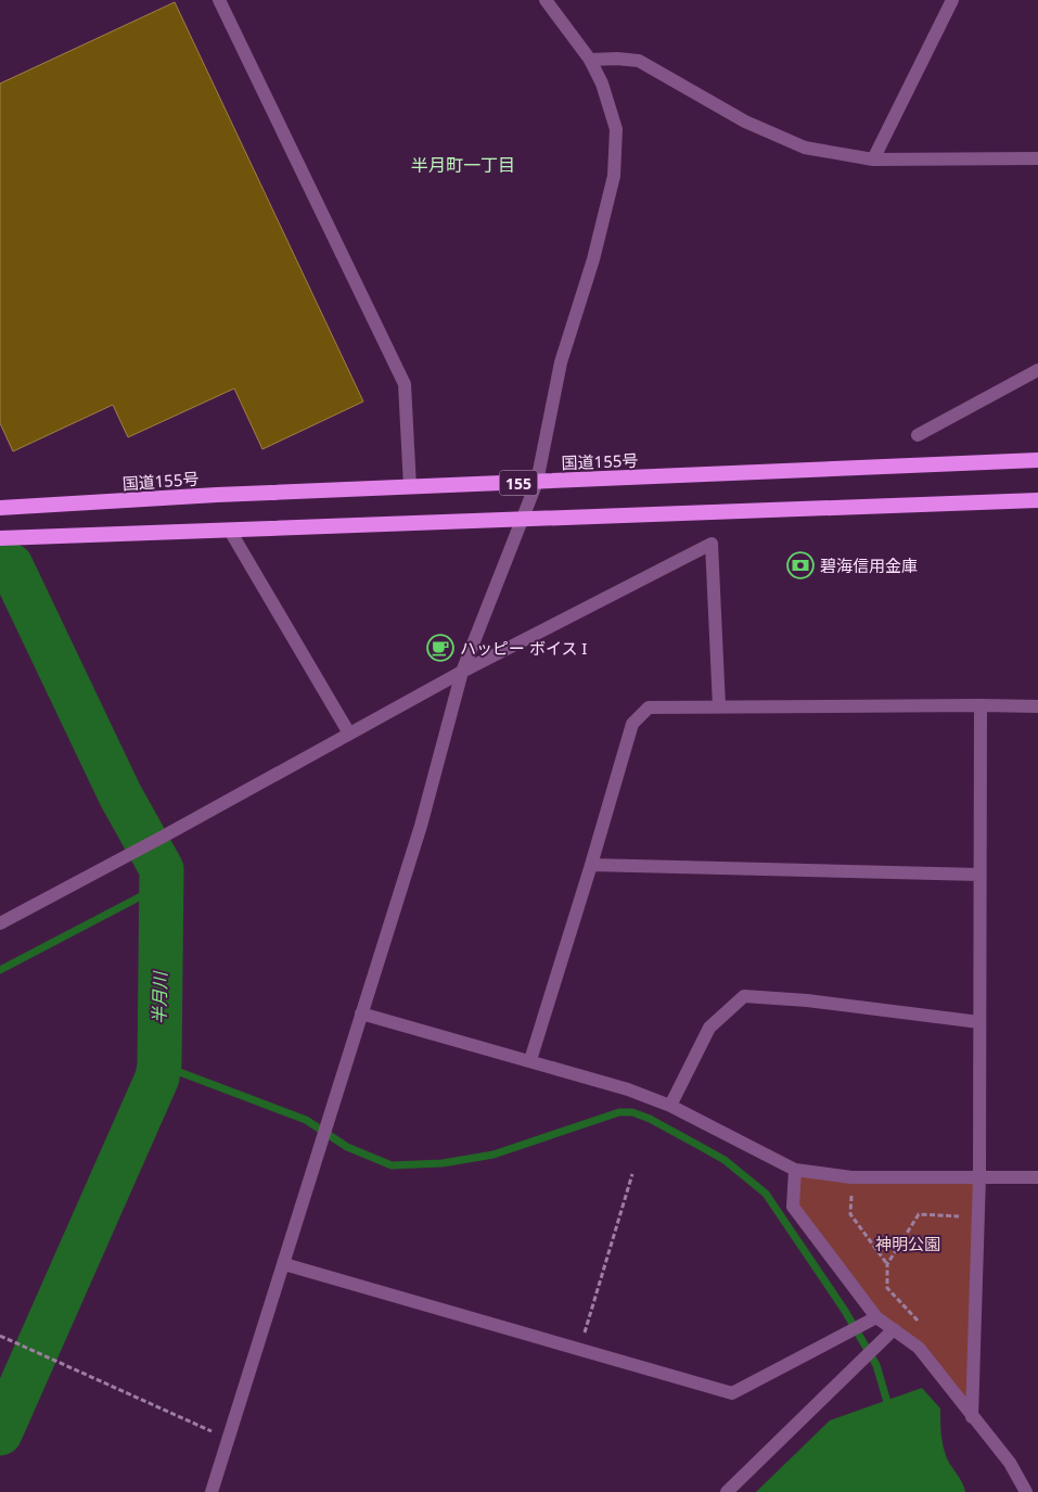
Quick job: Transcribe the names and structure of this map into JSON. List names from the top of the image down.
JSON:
{
  "streets": {
    "highway": ["国道155号", "155"]
  },
  "districts": ["半月町一丁目"],
  "water": ["半月川"],
  "parks": ["神明公園"],
  "places": {
    "bank": ["碧海信用金庫"],
    "cafe": ["ハッピー ボイス I"]
  }
}
